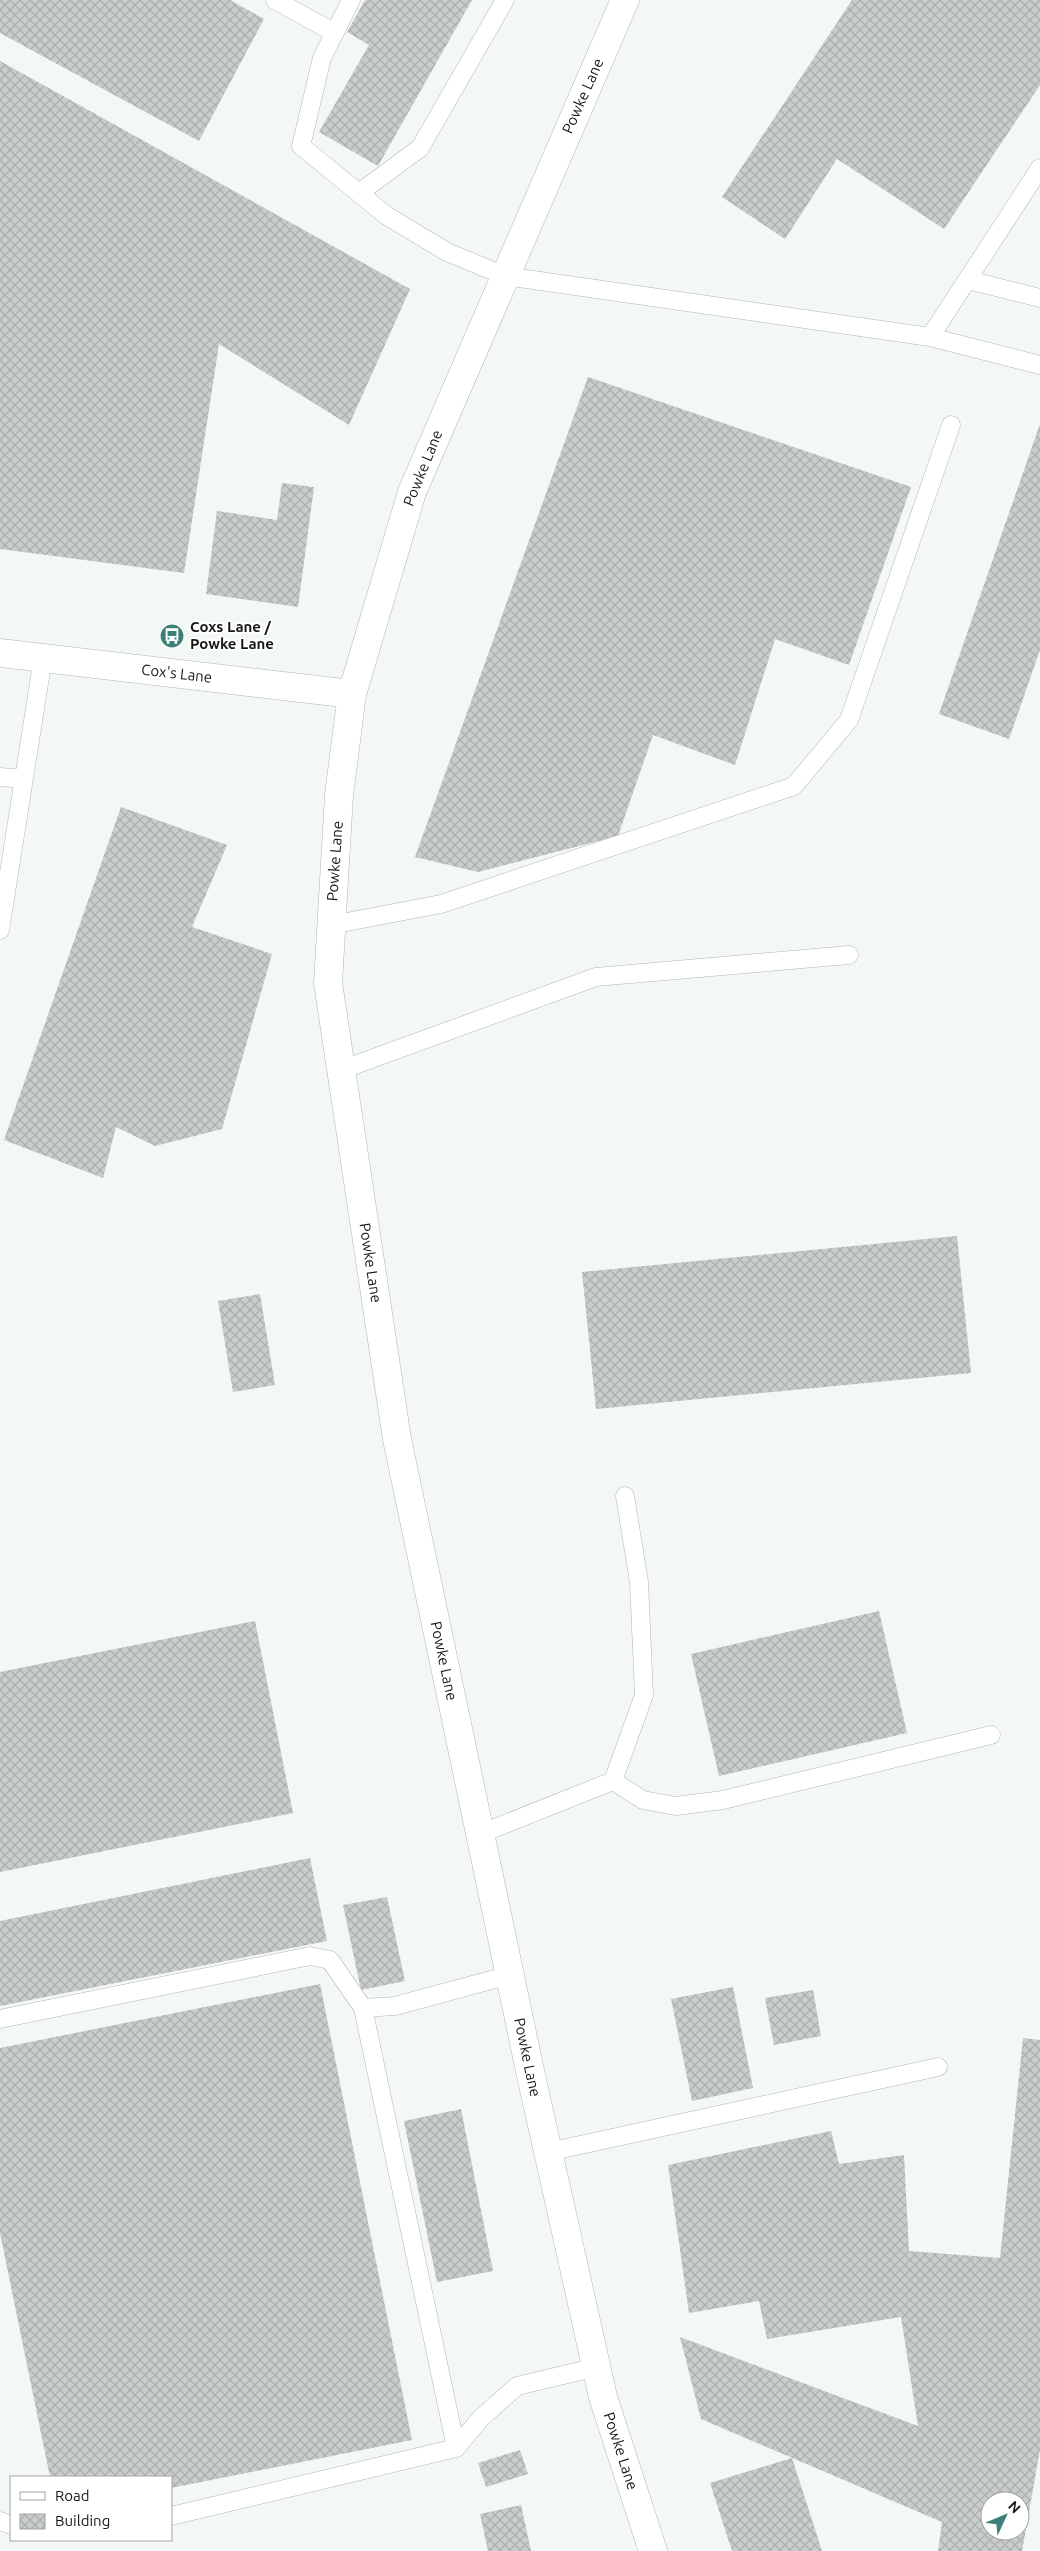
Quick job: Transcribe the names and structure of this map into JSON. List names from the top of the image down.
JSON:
{
  "streets": {
    "street": ["Powke Lane", "Cox's Lane"]
  },
  "crossings": [
    ["Powke Lane", "Cox's Lane"]
  ],
  "places": {
    "bus stop": ["Coxs Lane / Powke Lane"]
  },
  "legend": ["Road", "Building"],
  "north": "top right"
}
